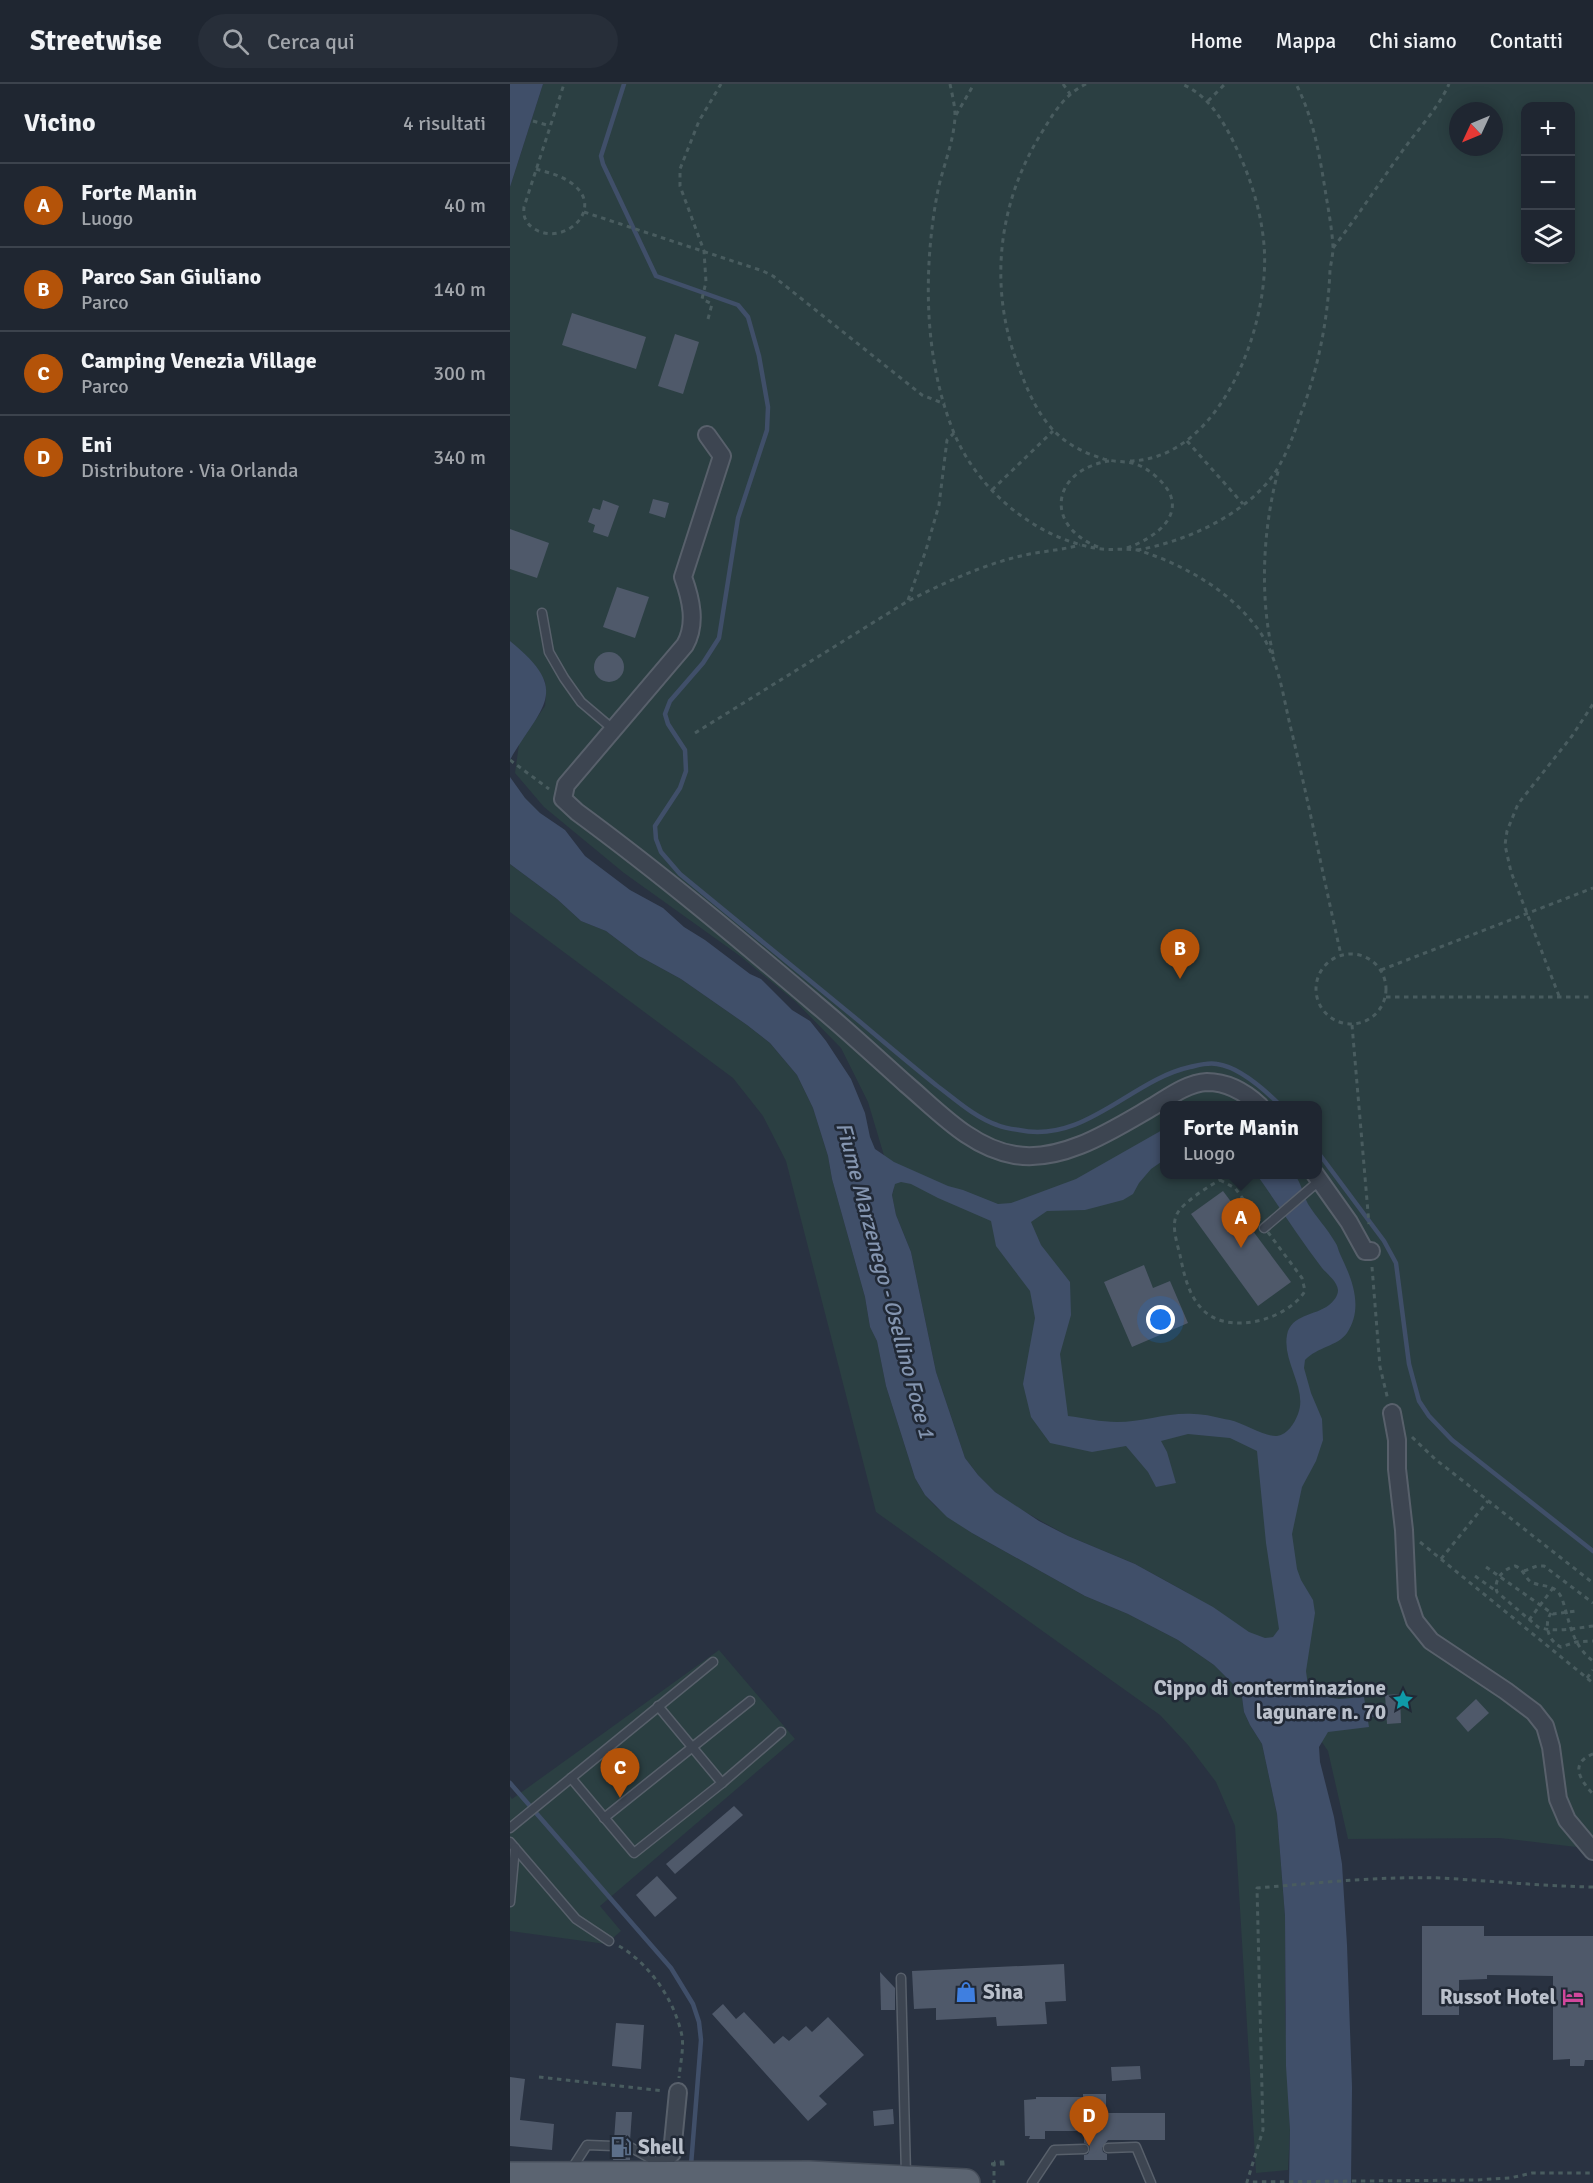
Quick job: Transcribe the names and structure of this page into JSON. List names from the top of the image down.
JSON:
{
  "water": ["Fiume Marzenego - Osellino Foce 1"],
  "places": {
    "place": ["Cippo di conterminazione lagunare n. 70"],
    "shop": ["Sina"],
    "hotel": ["Russot Hotel"],
    "fuel station": ["Shell"]
  },
  "north": "bottom left",
  "page": {
    "header": "Streetwise",
    "search": "Cerca qui",
    "nav": [
      "Home",
      "Mappa",
      "Chi siamo",
      "Contatti"
    ],
    "heading": ["Vicino", "4 risultati"],
    "map_buttons": ["+", "−"],
    "list": [
      {
        "mark": "A",
        "name": "Forte Manin",
        "note": "Luogo",
        "value": "40 m"
      },
      {
        "mark": "B",
        "name": "Parco San Giuliano",
        "note": "Parco",
        "value": "140 m"
      },
      {
        "mark": "C",
        "name": "Camping Venezia Village",
        "note": "Parco",
        "value": "300 m"
      },
      {
        "mark": "D",
        "name": "Eni",
        "note": "Distributore · Via Orlanda",
        "value": "340 m"
      }
    ],
    "pins": [
      "B",
      "A",
      "C",
      "D"
    ],
    "popup": ["Forte Manin", "Luogo"]
  }
}
